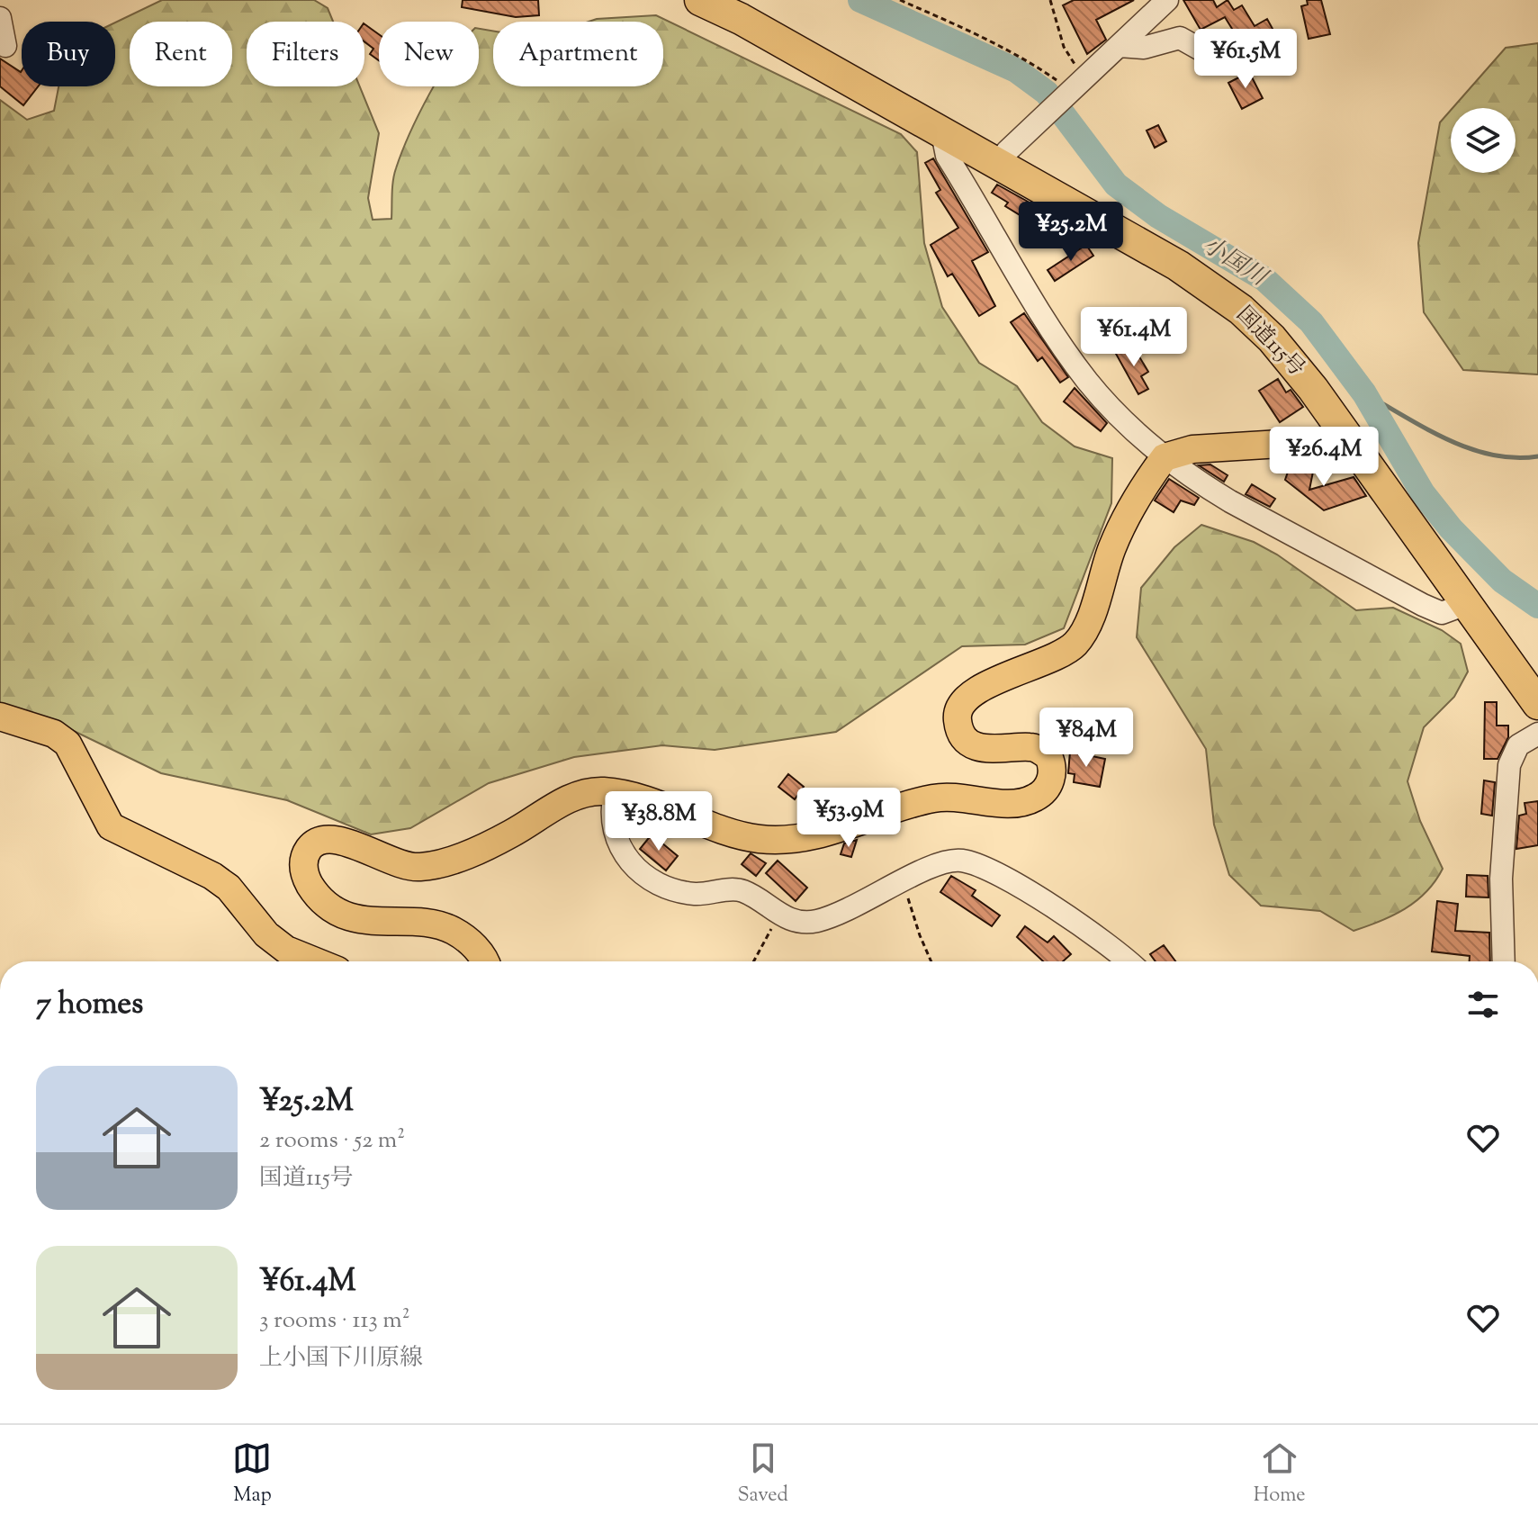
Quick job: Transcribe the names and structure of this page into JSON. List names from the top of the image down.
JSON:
{
  "streets": {
    "highway": ["国道115号"]
  },
  "water": ["小国川"],
  "page": {
    "chip": [
      "Buy",
      "Rent",
      "Filters",
      "New",
      "Apartment"
    ],
    "price": [
      "¥61.5M",
      "¥25.2M",
      "¥61.4M",
      "¥26.4M",
      "¥84M",
      "¥53.9M",
      "¥38.8M"
    ],
    "heading": "7 homes",
    "list": [
      {
        "name": "¥25.2M",
        "note": "2 rooms · 52 m² · 国道115号"
      },
      {
        "name": "¥61.4M",
        "note": "3 rooms · 113 m² · 上小国下川原線"
      }
    ],
    "tabs": ["Map", "Saved", "Home"]
  }
}
